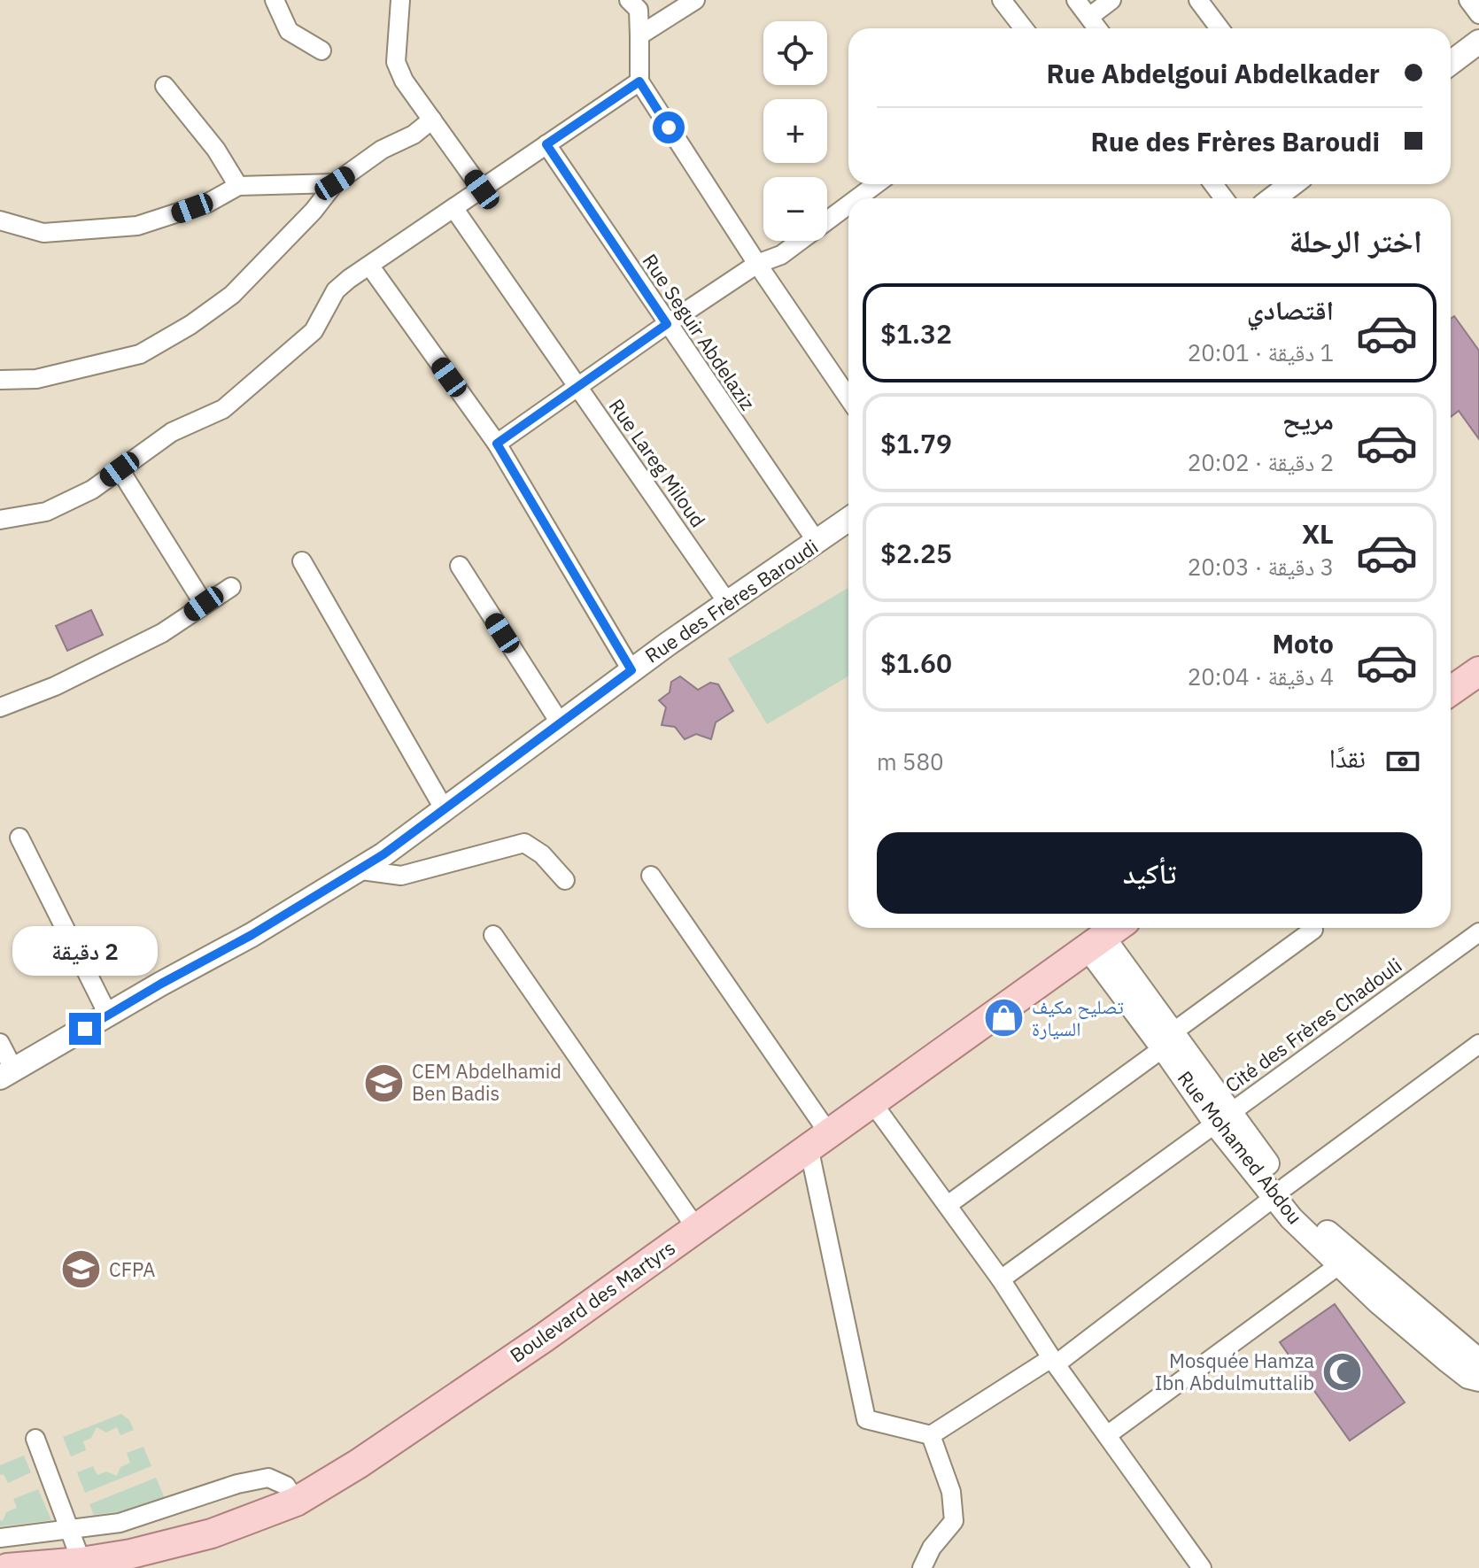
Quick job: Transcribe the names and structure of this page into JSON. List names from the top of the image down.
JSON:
{
  "streets": {
    "main road": ["Boulevard des Martyrs"],
    "street": [
      "Rue Seguir Abdelaziz",
      "Rue Lareg Miloud",
      "Rue des Frères Baroudi",
      "Cité des Frères Chadouli",
      "Rue Mohamed Abdou"
    ]
  },
  "crossings": [
    ["Rue Seguir Abdelaziz", "Rue des Frères Baroudi"],
    ["Rue Lareg Miloud", "Rue des Frères Baroudi"],
    ["Cité des Frères Chadouli", "Rue Mohamed Abdou"],
    ["Rue Mohamed Abdou", "Boulevard des Martyrs"]
  ],
  "places": {
    "shop": ["تصليح مكيف السيارة"],
    "school or university": ["CEM Abdelhamid Ben Badis", "CFPA"],
    "mosque": ["Mosquée Hamza Ibn Abdulmuttalib"]
  },
  "page": {
    "map_buttons": ["+", "−"],
    "banner": ["Rue Abdelgoui Abdelkader", "Rue des Frères Baroudi"],
    "heading": "اختر الرحلة",
    "list": [
      {
        "name": "اقتصادي",
        "note": "1 دقيقة · 20:01",
        "value": "$1.32"
      },
      {
        "name": "مريح",
        "note": "2 دقيقة · 20:02",
        "value": "$1.79"
      },
      {
        "name": "XL",
        "note": "3 دقيقة · 20:03",
        "value": "$2.25"
      },
      {
        "name": "Moto",
        "note": "4 دقيقة · 20:04",
        "value": "$1.60"
      }
    ],
    "pay": ["نقدًا", "580 m"],
    "buttons": "تأكيد",
    "bubble": "2 دقيقة"
  }
}
